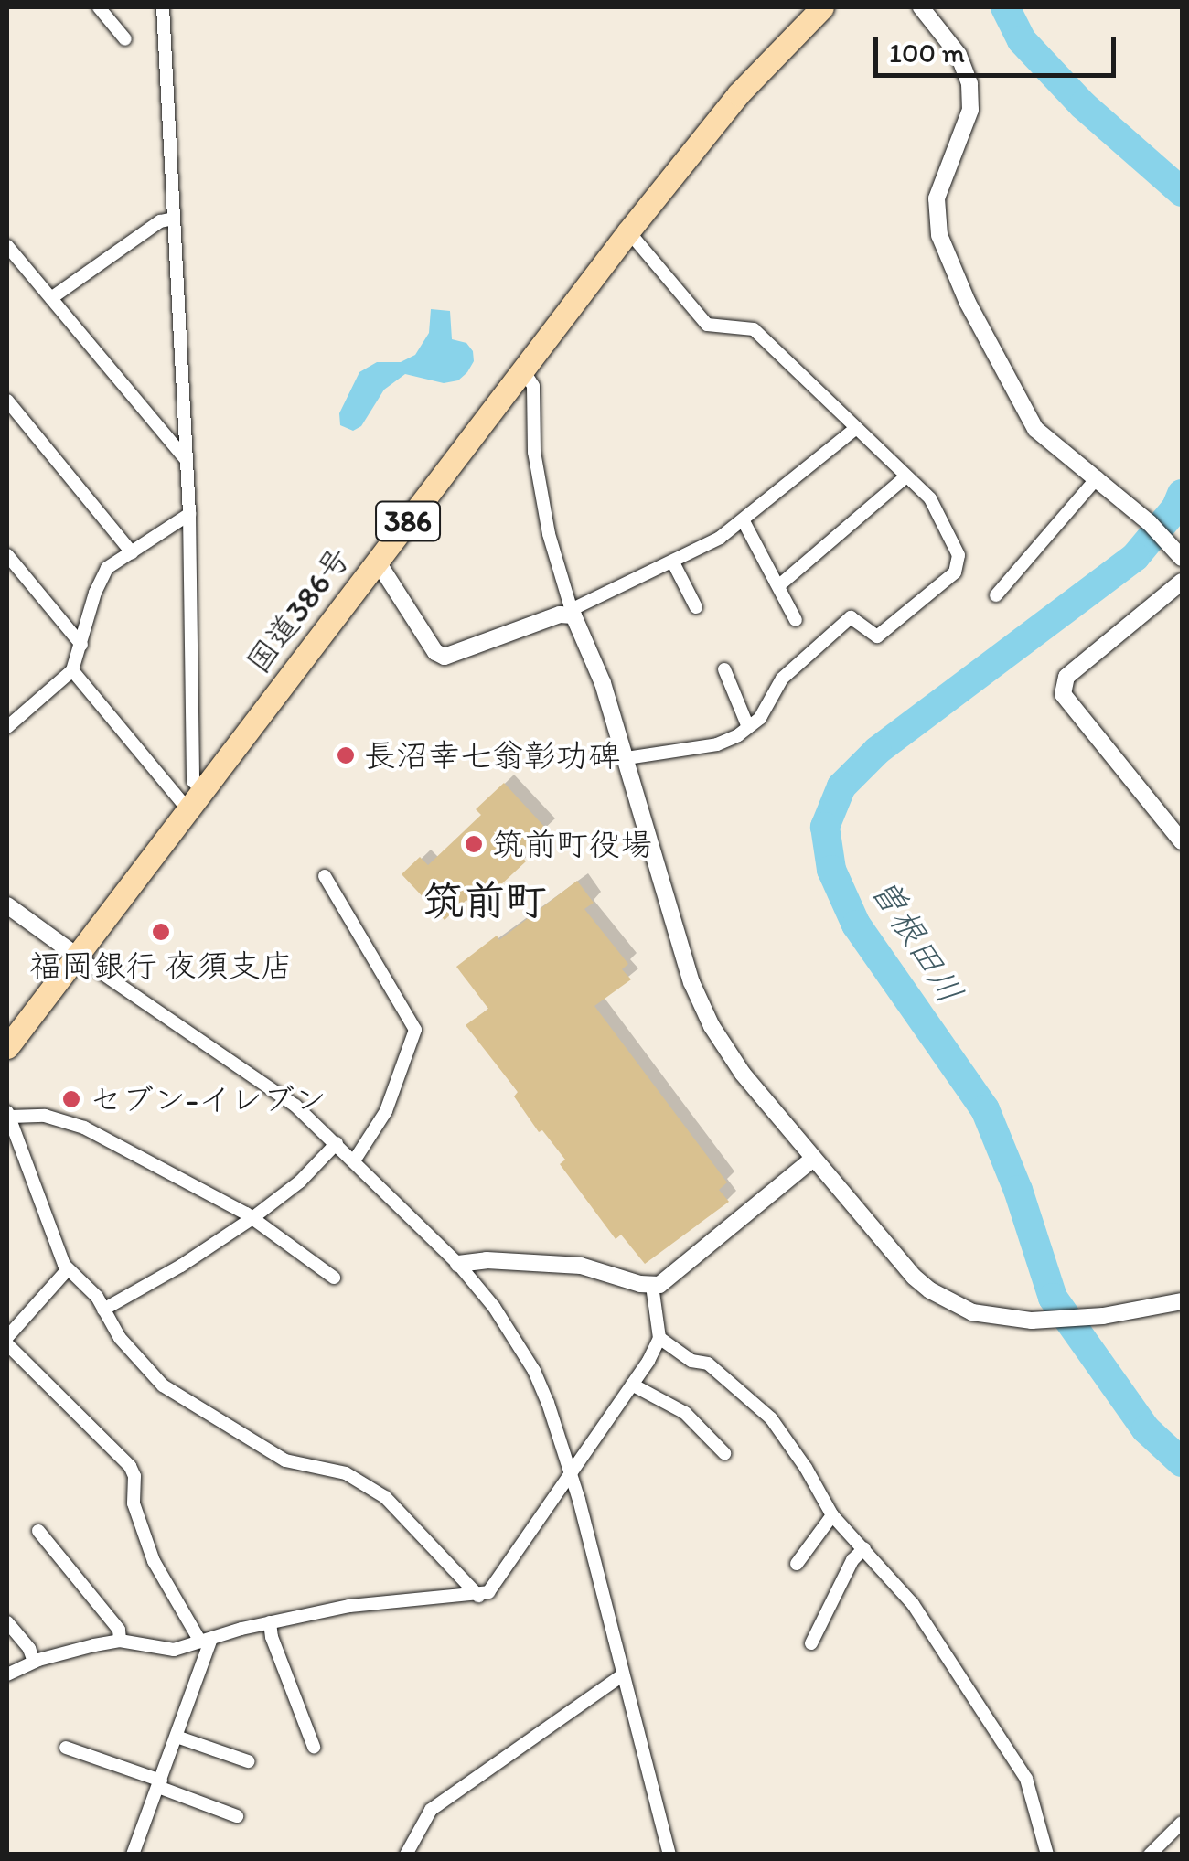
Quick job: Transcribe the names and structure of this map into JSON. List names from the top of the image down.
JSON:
{
  "streets": {
    "highway": ["386", "国道386号"]
  },
  "districts": ["筑前町"],
  "water": ["曽根田川"],
  "places": [
    "長沼幸七翁彰功碑",
    "筑前町役場",
    "福岡銀行 夜須支店",
    "セブン-イレブン"
  ],
  "scale_bar": "100 m"
}
